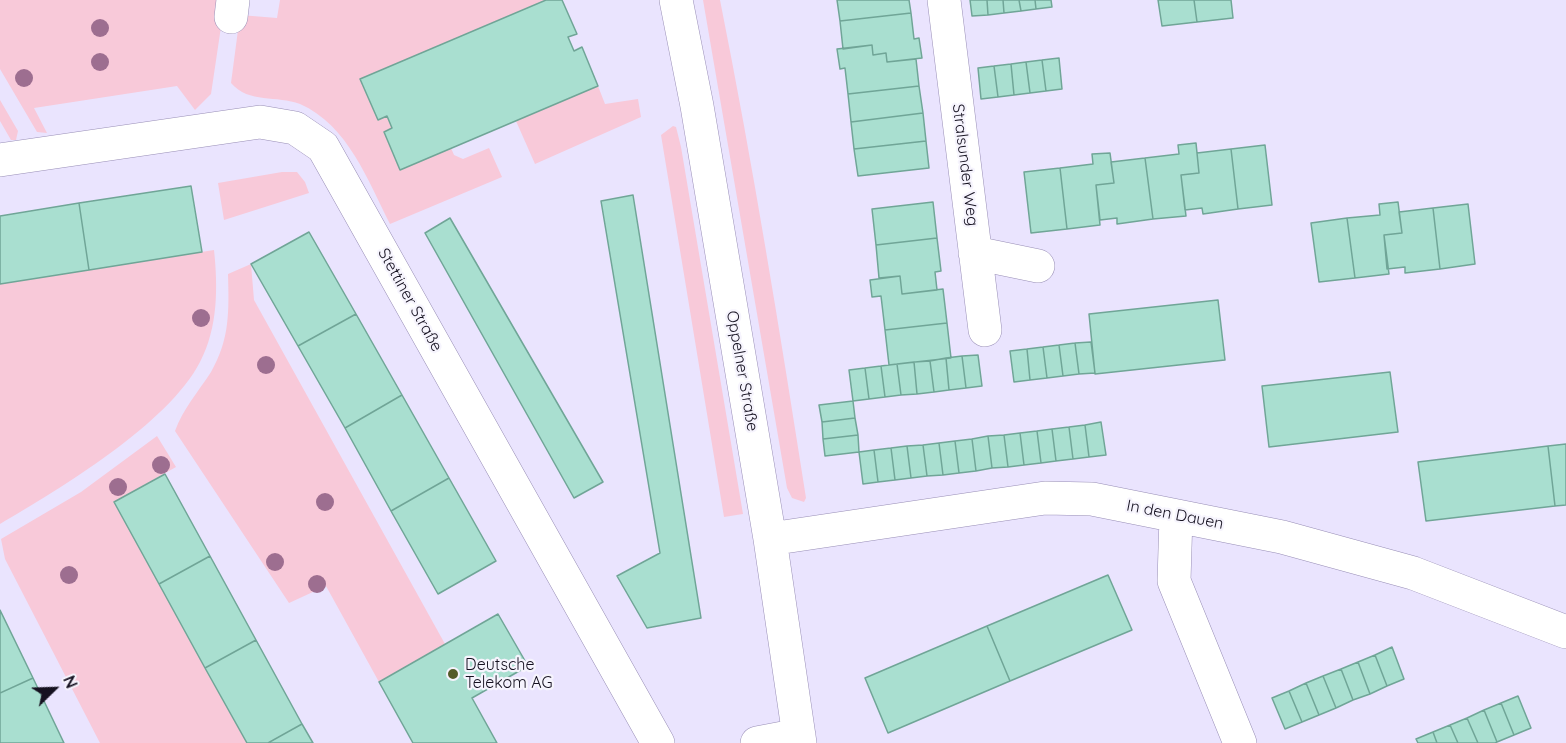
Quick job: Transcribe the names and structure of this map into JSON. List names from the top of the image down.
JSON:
{
  "streets": {
    "street": [
      "Stralsunder Weg",
      "Stettiner Straße",
      "Oppelner Straße",
      "In den Dauen"
    ]
  },
  "crossings": [
    ["Oppelner Straße", "In den Dauen"]
  ],
  "places": ["Deutsche Telekom AG"],
  "north": "top right"
}
